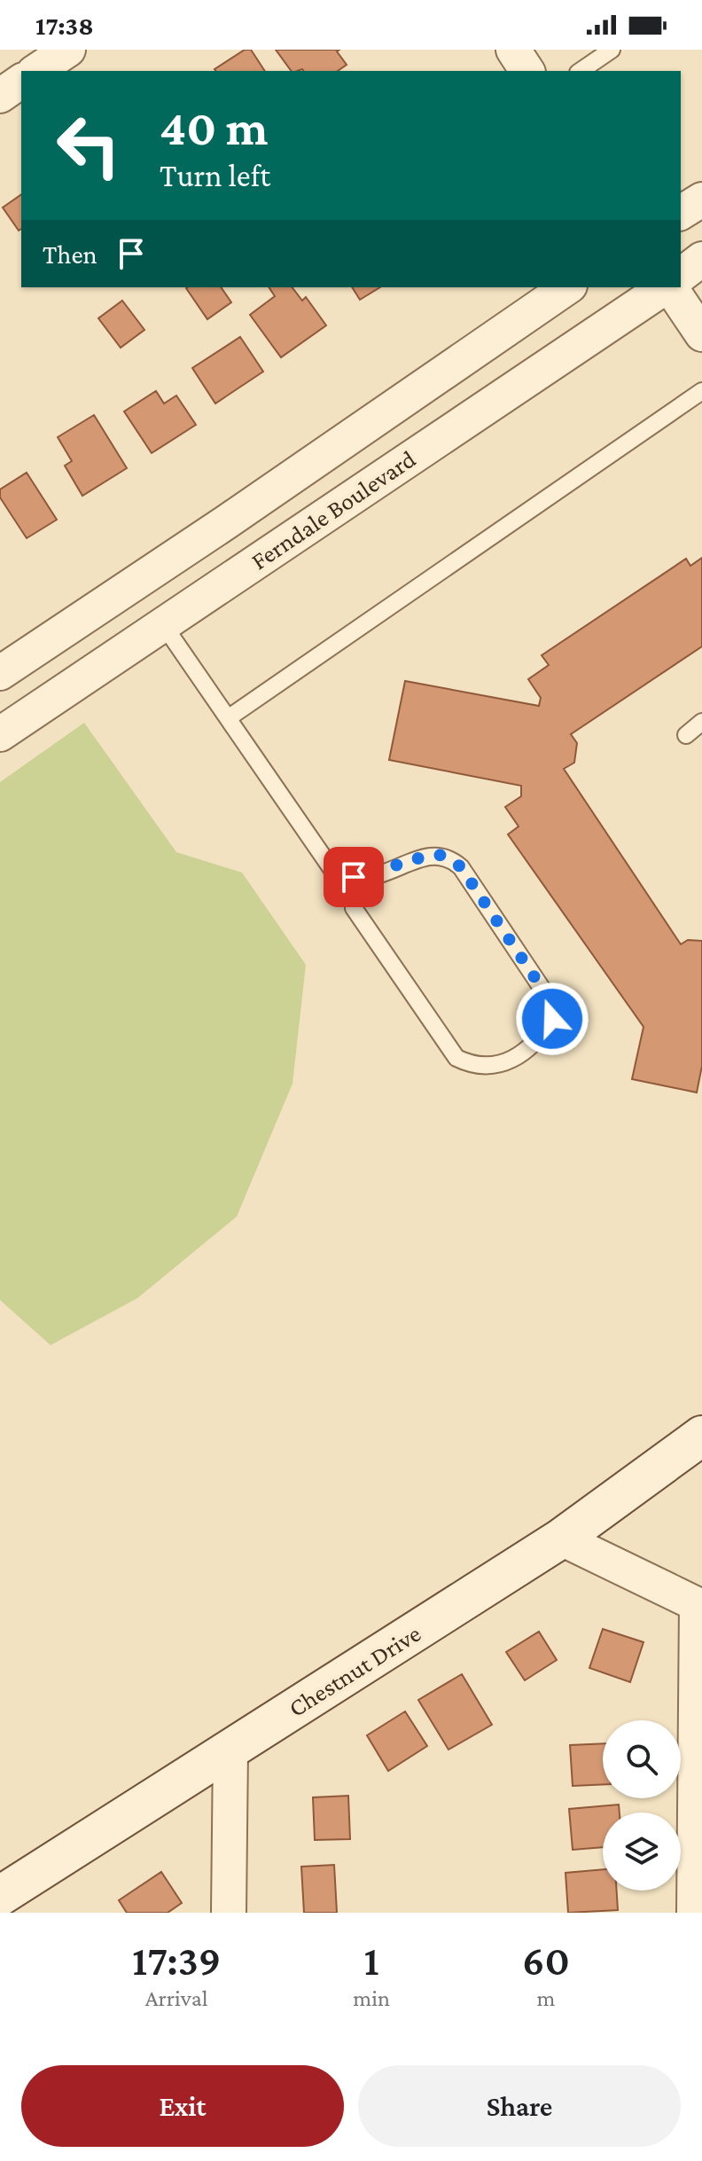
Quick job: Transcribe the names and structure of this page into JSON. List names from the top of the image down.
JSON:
{
  "streets": {
    "street": ["Ferndale Boulevard", "Chestnut Drive"]
  },
  "page": {
    "status": "17:38",
    "turn": ["40 m", "Turn left"],
    "then": "Then",
    "eta": [
      "17:39",
      "Arrival",
      "1",
      "min",
      "60",
      "m"
    ],
    "buttons": ["Exit", "Share"]
  }
}
